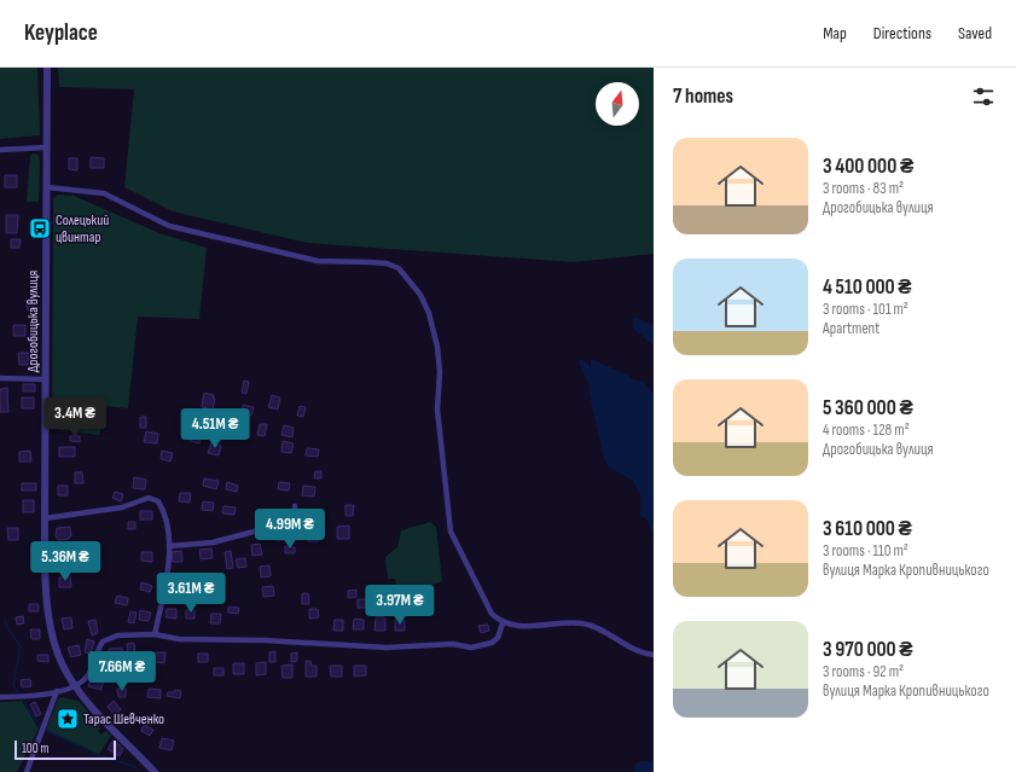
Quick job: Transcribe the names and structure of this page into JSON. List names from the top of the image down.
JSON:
{
  "streets": {
    "street": ["Дрогобицька вулиця"]
  },
  "places": {
    "bus stop": ["Солецький цвинтар"],
    "place": ["Тарас Шевченко"]
  },
  "scale_bar": "100 m",
  "north": "top",
  "page": {
    "header": "Keyplace",
    "nav": ["Map", "Directions", "Saved"],
    "heading": "7 homes",
    "list": [
      {
        "name": "3 400 000 ₴",
        "note": "3 rooms · 83 m² · Дрогобицька вулиця"
      },
      {
        "name": "4 510 000 ₴",
        "note": "3 rooms · 101 m² · Apartment"
      },
      {
        "name": "5 360 000 ₴",
        "note": "4 rooms · 128 m² · Дрогобицька вулиця"
      },
      {
        "name": "3 610 000 ₴",
        "note": "3 rooms · 110 m² · вулиця Марка Кропивницького"
      },
      {
        "name": "3 970 000 ₴",
        "note": "3 rooms · 92 m² · вулиця Марка Кропивницького"
      }
    ],
    "price": [
      "3.4M ₴",
      "4.51M ₴",
      "4.99M ₴",
      "5.36M ₴",
      "3.61M ₴",
      "3.97M ₴",
      "7.66M ₴"
    ],
    "scale": "100 m"
  }
}
